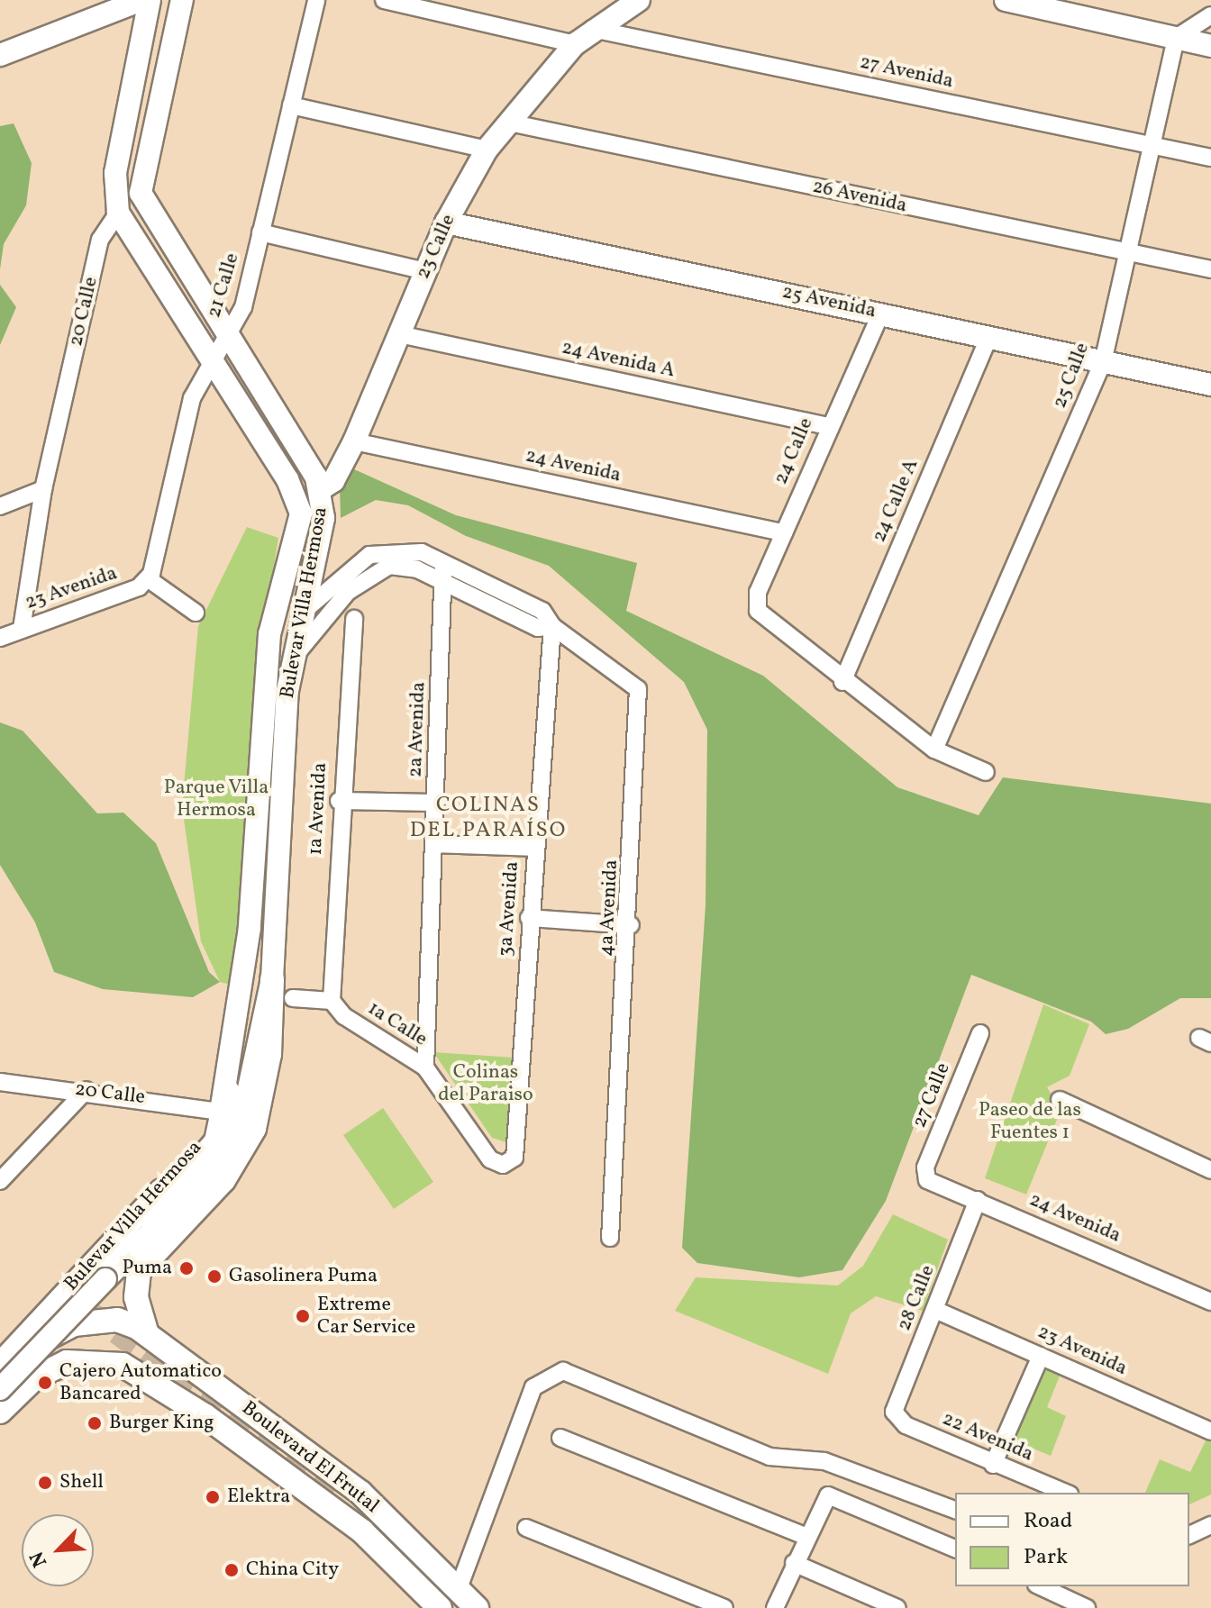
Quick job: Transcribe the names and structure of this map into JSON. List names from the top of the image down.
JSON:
{
  "streets": {
    "main road": [
      "23 Calle",
      "25 Avenida",
      "Bulevar Villa Hermosa",
      "Boulevard El Frutal"
    ],
    "street": [
      "27 Avenida",
      "26 Avenida",
      "21 Calle",
      "20 Calle",
      "24 Avenida A",
      "25 Calle",
      "24 Calle",
      "24 Avenida",
      "24 Calle A",
      "23 Avenida",
      "2a Avenida",
      "1a Avenida",
      "4a Avenida",
      "3a Avenida",
      "1a Calle",
      "27 Calle",
      "28 Calle",
      "22 Avenida"
    ]
  },
  "crossings": [
    ["27 Avenida", "23 Calle"],
    ["27 Avenida", "25 Calle"],
    ["26 Avenida", "23 Calle"],
    ["26 Avenida", "25 Calle"],
    ["23 Calle", "25 Avenida"],
    ["23 Calle", "24 Avenida A"],
    ["23 Calle", "24 Avenida"],
    ["23 Calle", "Bulevar Villa Hermosa"],
    ["21 Calle", "23 Avenida"],
    ["21 Calle", "Bulevar Villa Hermosa"],
    ["25 Avenida", "25 Calle"],
    ["25 Avenida", "24 Calle"],
    ["25 Avenida", "24 Calle A"],
    ["20 Calle", "23 Avenida"],
    ["20 Calle", "Bulevar Villa Hermosa"],
    ["24 Avenida A", "24 Calle"],
    ["24 Calle", "24 Avenida"],
    ["24 Calle", "24 Calle A"],
    ["24 Avenida", "27 Calle"],
    ["24 Avenida", "28 Calle"],
    ["23 Avenida", "28 Calle"],
    ["Bulevar Villa Hermosa", "4a Avenida"],
    ["2a Avenida", "4a Avenida"],
    ["2a Avenida", "1a Calle"],
    ["1a Avenida", "1a Calle"],
    ["4a Avenida", "3a Avenida"],
    ["3a Avenida", "1a Calle"],
    ["28 Calle", "22 Avenida"]
  ],
  "districts": ["COLINAS DEL PARAÍSO"],
  "parks": ["Parque Villa Hermosa", "Colinas del Paraiso", "Paseo de las Fuentes 1"],
  "places": [
    "Puma",
    "Gasolinera Puma",
    "Extreme Car Service",
    "Cajero Automatico Bancared",
    "Burger King",
    "Shell",
    "Elektra",
    "China City"
  ],
  "legend": ["Road", "Park"],
  "north": "bottom left"
}
